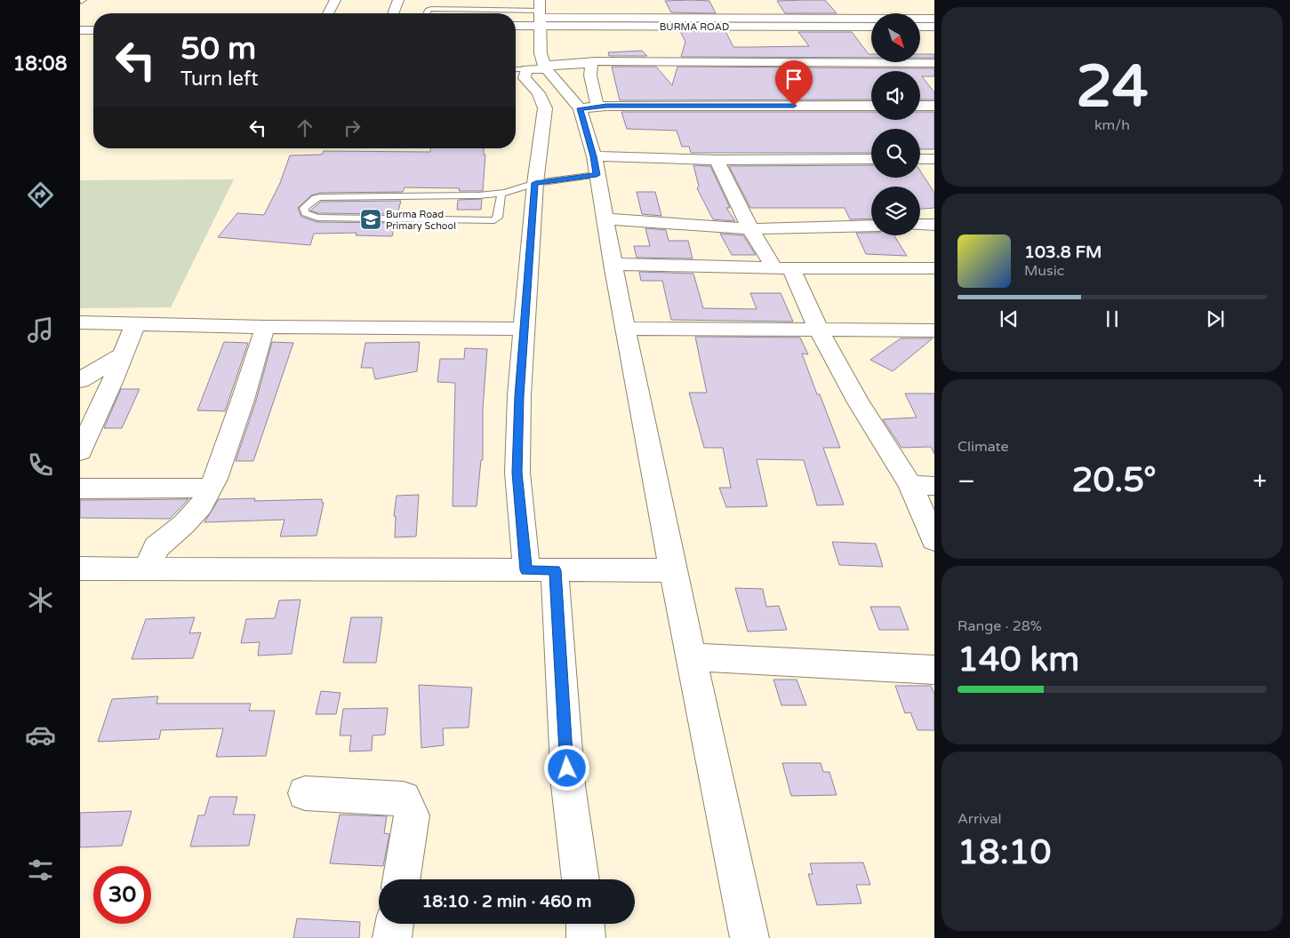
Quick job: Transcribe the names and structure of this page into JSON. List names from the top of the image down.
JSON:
{
  "streets": {
    "street": ["BURMA ROAD"]
  },
  "places": {
    "school or university": ["Burma Road Primary School"]
  },
  "north": "bottom right",
  "page": {
    "tabs": "18:08",
    "tile": [
      ["24", "km/h"],
      "Climate",
      ["Range · 28%", "140 km"],
      ["Arrival", "18:10"]
    ],
    "turn": ["50 m", "Turn left"],
    "song": ["103.8 FM", "Music"],
    "heat": ["−", "20.5°", "+"],
    "limit": "30",
    "trip": "18:10 · 2 min · 460 m"
  }
}
